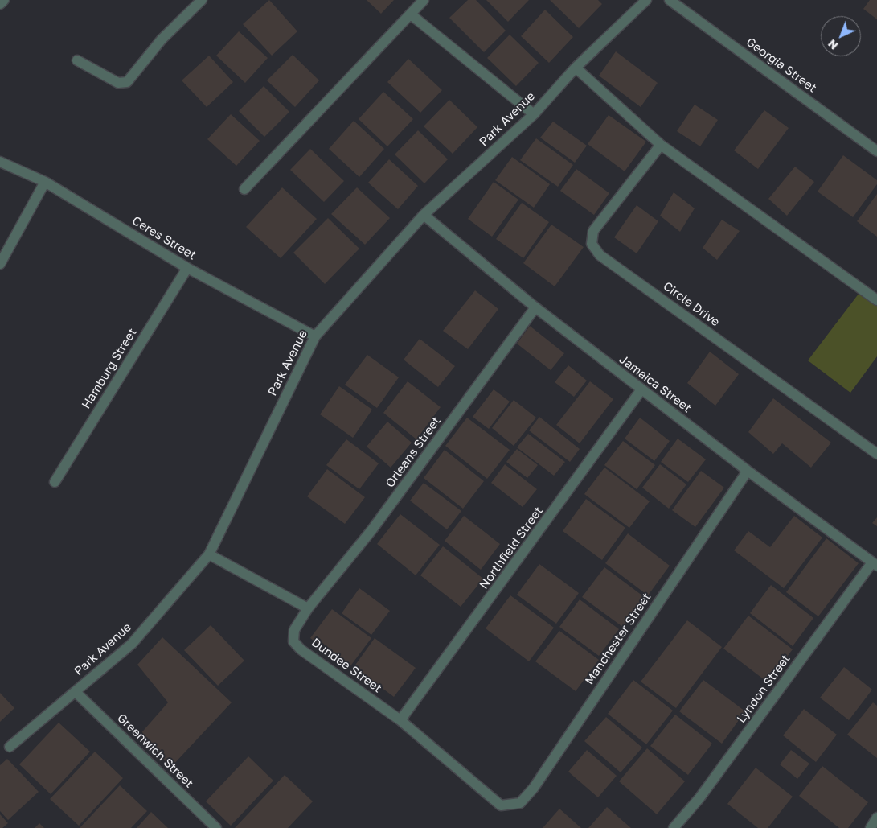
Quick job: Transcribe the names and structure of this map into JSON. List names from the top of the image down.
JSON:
{
  "streets": {
    "street": [
      "Georgia Street",
      "Park Avenue",
      "Ceres Street",
      "Circle Drive",
      "Hamburg Street",
      "Jamaica Street",
      "Orleans Street",
      "Northfield Street",
      "Manchester Street",
      "Dundee Street",
      "Lyndon Street",
      "Greenwich Street"
    ]
  },
  "crossings": [
    ["Park Avenue", "Ceres Street"],
    ["Park Avenue", "Jamaica Street"],
    ["Park Avenue", "Greenwich Street"],
    ["Ceres Street", "Hamburg Street"],
    ["Jamaica Street", "Orleans Street"],
    ["Jamaica Street", "Northfield Street"],
    ["Jamaica Street", "Manchester Street"],
    ["Jamaica Street", "Lyndon Street"],
    ["Orleans Street", "Dundee Street"],
    ["Northfield Street", "Dundee Street"],
    ["Manchester Street", "Dundee Street"]
  ],
  "north": "bottom left"
}
